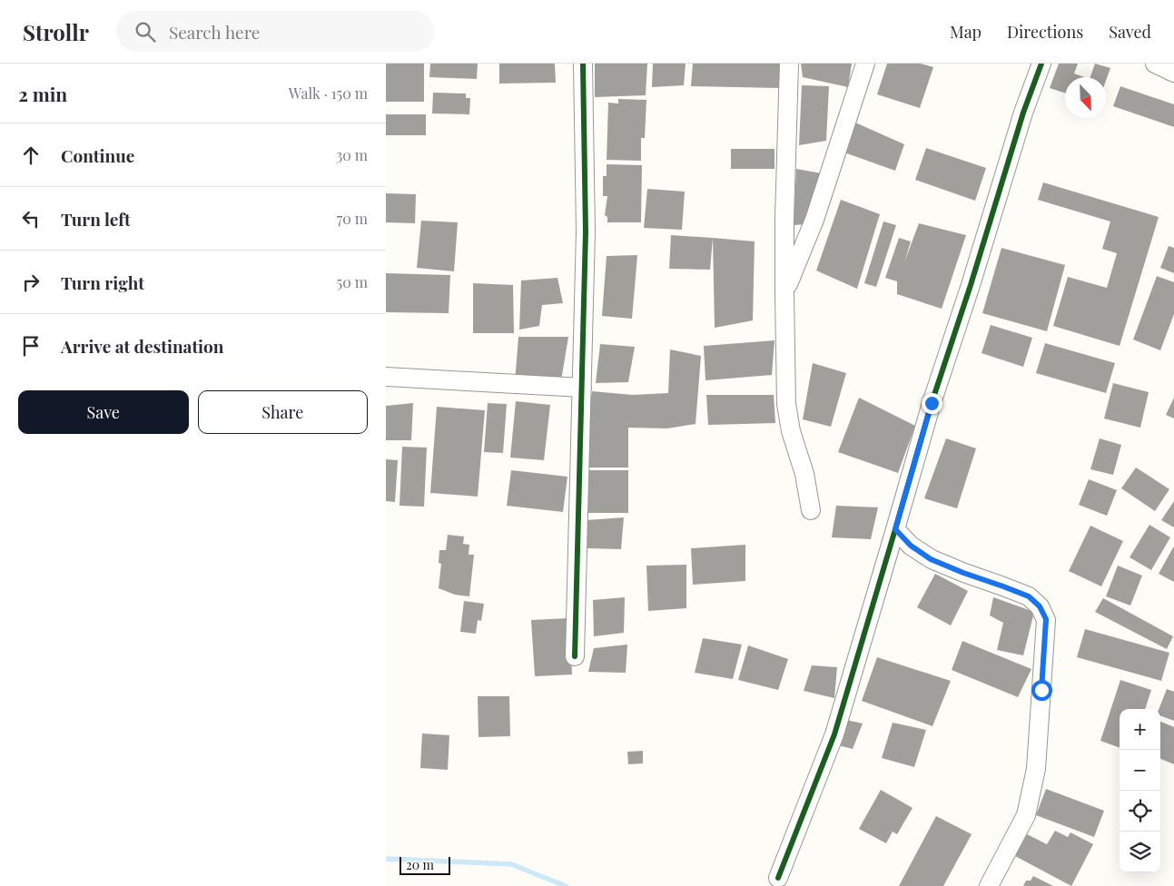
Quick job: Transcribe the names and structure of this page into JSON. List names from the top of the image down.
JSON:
{
  "scale_bar": "20 m",
  "north": "bottom right",
  "page": {
    "header": "Strollr",
    "search": "Search here",
    "nav": ["Map", "Directions", "Saved"],
    "heading": ["2 min", "Walk · 150 m"],
    "list": [
      ["Continue", "30 m"],
      ["Turn left", "70 m"],
      ["Turn right", "50 m"],
      "Arrive at destination"
    ],
    "buttons": ["Save", "Share"],
    "map_buttons": ["+", "−"],
    "scale": "20 m"
  }
}
